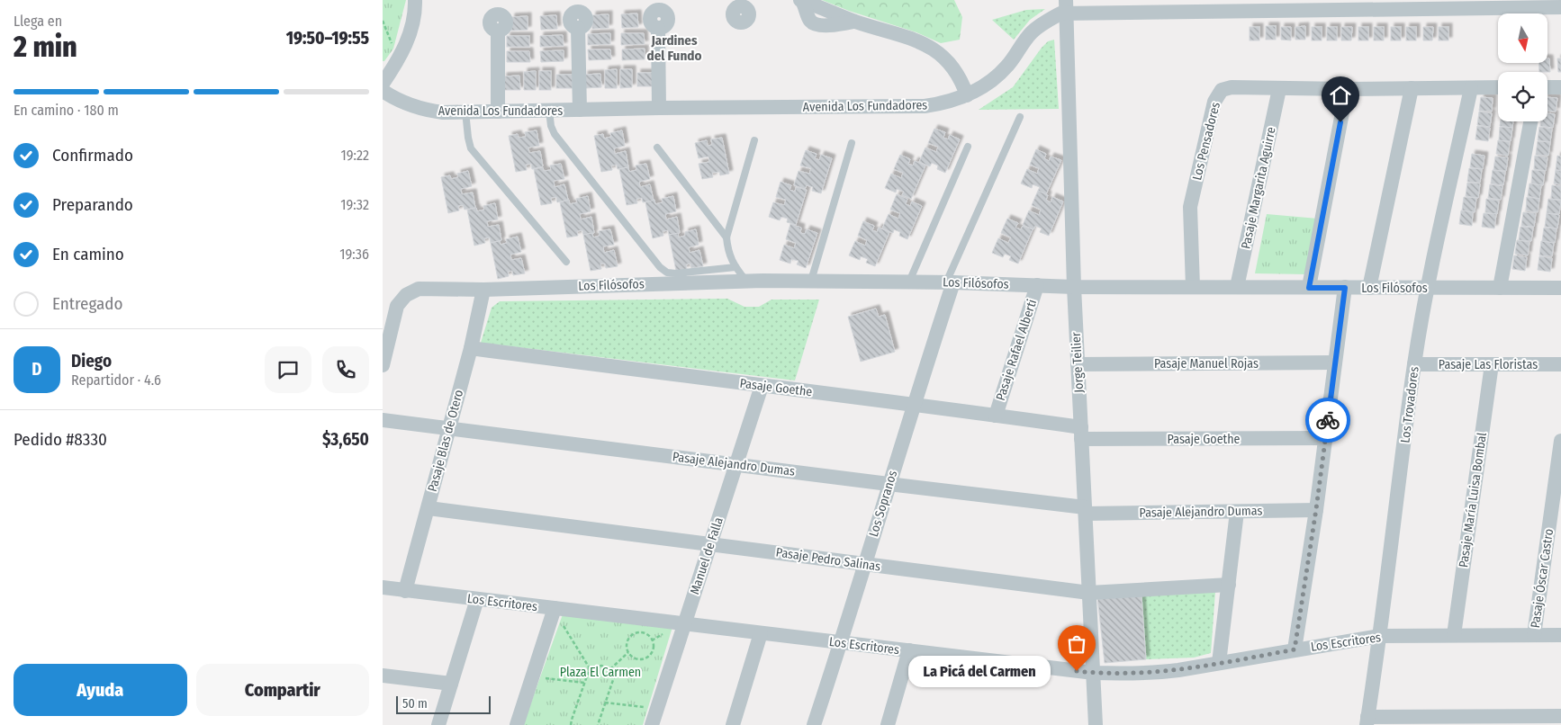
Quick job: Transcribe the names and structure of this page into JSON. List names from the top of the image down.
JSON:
{
  "streets": {
    "street": [
      "Avenida Los Fundadores",
      "Los Pensadores",
      "Pasaje Margarita Aguirre",
      "Los Filósofos",
      "Pasaje Rafael Alberti",
      "Jorge Teilier",
      "Pasaje Manuel Rojas",
      "Pasaje Las Floristas",
      "Pasaje Goethe",
      "Los Trovadores",
      "Pasaje Blas de Otero",
      "Pasaje Alejandro Dumas",
      "Pasaje María Luisa Bombal",
      "Los Sopranos",
      "Manuel de Falla",
      "Pasaje Pedro Salinas",
      "Pasaje Óscar Castro",
      "Los Escritores"
    ]
  },
  "crossings": [
    ["Avenida Los Fundadores", "Jorge Teilier"],
    ["Los Pensadores", "Pasaje Margarita Aguirre"],
    ["Los Pensadores", "Los Filósofos"],
    ["Los Pensadores", "Los Trovadores"],
    ["Pasaje Margarita Aguirre", "Los Filósofos"],
    ["Los Filósofos", "Pasaje Rafael Alberti"],
    ["Los Filósofos", "Jorge Teilier"],
    ["Los Filósofos", "Los Trovadores"],
    ["Los Filósofos", "Pasaje Blas de Otero"],
    ["Los Filósofos", "Los Sopranos"],
    ["Pasaje Rafael Alberti", "Pasaje Goethe"],
    ["Jorge Teilier", "Pasaje Manuel Rojas"],
    ["Jorge Teilier", "Pasaje Goethe"],
    ["Jorge Teilier", "Pasaje Alejandro Dumas"],
    ["Jorge Teilier", "Pasaje Pedro Salinas"],
    ["Jorge Teilier", "Los Escritores"],
    ["Pasaje Las Floristas", "Los Trovadores"],
    ["Pasaje Las Floristas", "Pasaje María Luisa Bombal"],
    ["Pasaje Goethe", "Pasaje Blas de Otero"],
    ["Pasaje Goethe", "Los Sopranos"],
    ["Pasaje Goethe", "Manuel de Falla"],
    ["Los Trovadores", "Los Escritores"],
    ["Pasaje Blas de Otero", "Pasaje Alejandro Dumas"],
    ["Pasaje Blas de Otero", "Pasaje Pedro Salinas"],
    ["Pasaje Blas de Otero", "Los Escritores"],
    ["Pasaje Alejandro Dumas", "Los Sopranos"],
    ["Pasaje Alejandro Dumas", "Manuel de Falla"],
    ["Pasaje María Luisa Bombal", "Los Escritores"],
    ["Los Sopranos", "Pasaje Pedro Salinas"],
    ["Los Sopranos", "Los Escritores"],
    ["Manuel de Falla", "Pasaje Pedro Salinas"],
    ["Manuel de Falla", "Los Escritores"],
    ["Pasaje Óscar Castro", "Los Escritores"]
  ],
  "districts": ["Jardines del Fundo"],
  "parks": ["Plaza El Carmen"],
  "places": ["La Picá del Carmen"],
  "scale_bar": "50 m",
  "north": "bottom",
  "page": {
    "heading": ["2 min", "Llega en", "19:50–19:55"],
    "panel": [
      "Diego",
      "Repartidor · 4.6",
      "Pedido #8330",
      "$3,650"
    ],
    "bar": "En camino · 180 m",
    "list": [
      ["Confirmado", "19:22"],
      ["Preparando", "19:32"],
      ["En camino", "19:36"],
      "Entregado"
    ],
    "round": "D",
    "buttons": ["Ayuda", "Compartir"],
    "bubble": "La Picá del Carmen",
    "scale": "50 m"
  }
}
